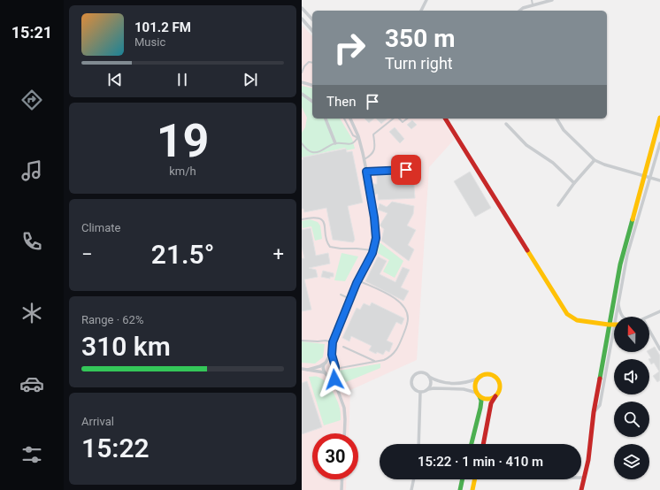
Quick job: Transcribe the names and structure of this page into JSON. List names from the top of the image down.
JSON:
{
  "north": "top",
  "page": {
    "tabs": "15:21",
    "turn": ["350 m", "Turn right"],
    "song": ["101.2 FM", "Music"],
    "then": "Then",
    "tile": [
      ["19", "km/h"],
      "Climate",
      ["Range · 62%", "310 km"],
      ["Arrival", "15:22"]
    ],
    "heat": ["−", "21.5°", "+"],
    "limit": "30",
    "trip": "15:22 · 1 min · 410 m"
  }
}
